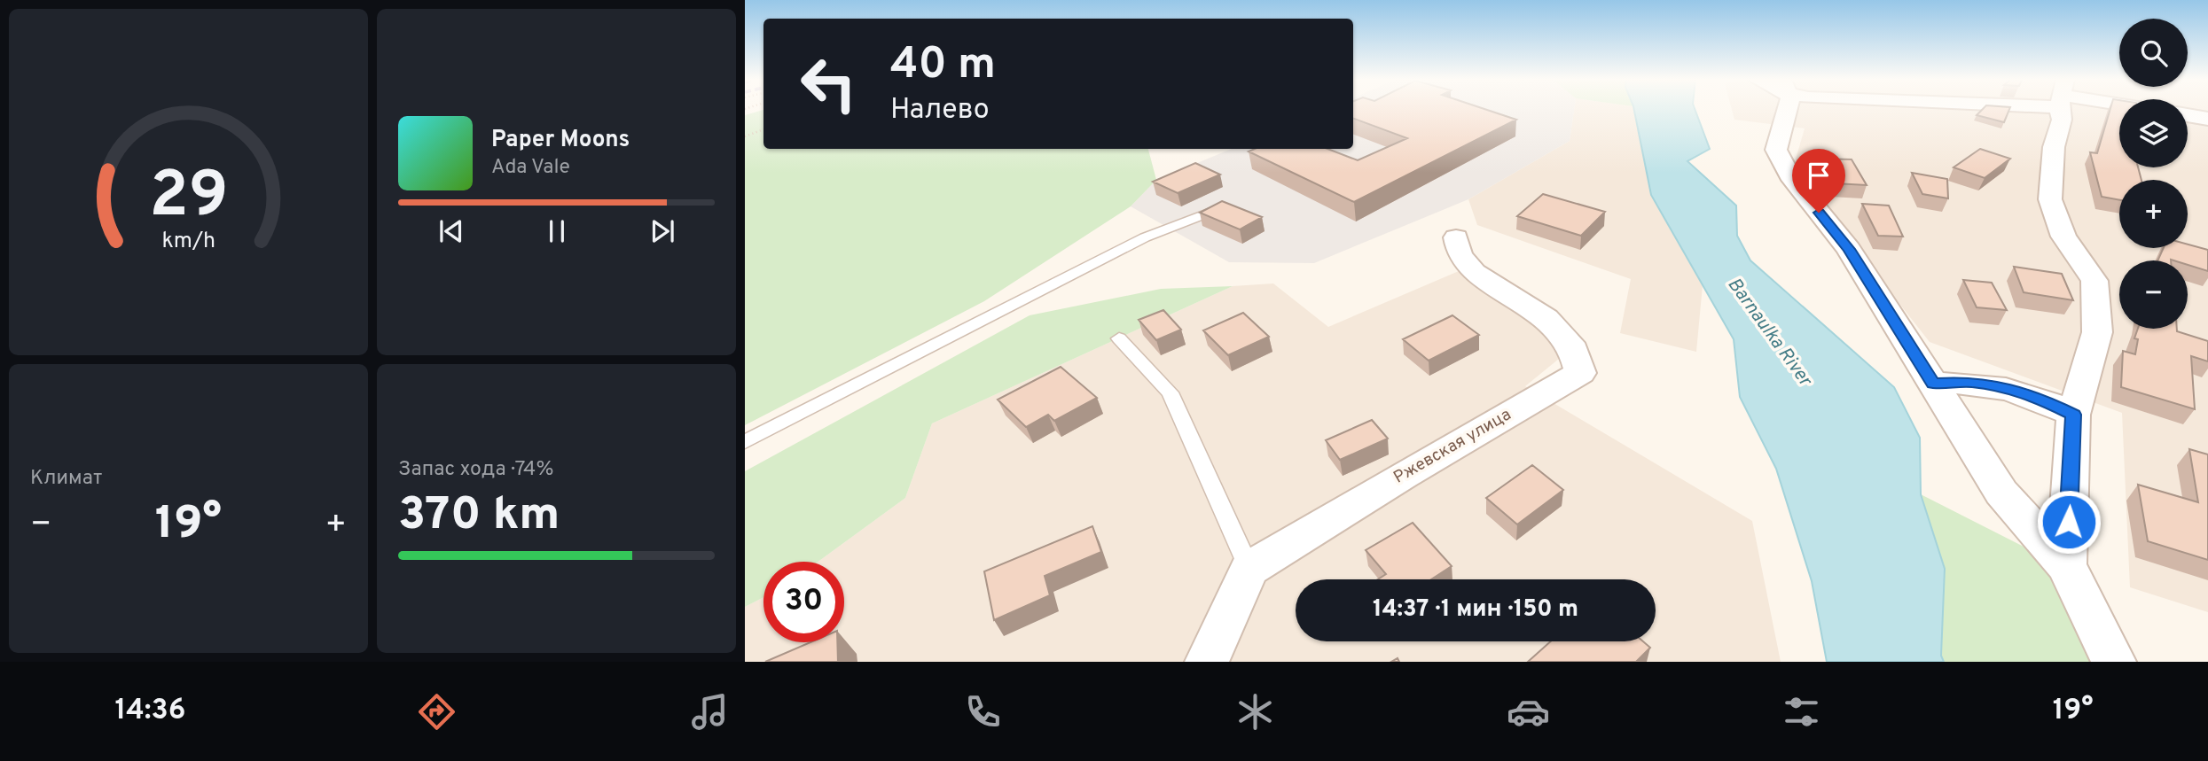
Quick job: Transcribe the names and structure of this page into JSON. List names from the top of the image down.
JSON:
{
  "streets": {
    "street": ["Ржевская улица"]
  },
  "water": ["Barnaulka River"],
  "page": {
    "map_buttons": ["+", "−"],
    "turn": ["40 m", "Налево"],
    "song": ["Paper Moons", "Ada Vale"],
    "tile": [
      "Климат",
      ["Запас хода · 74%", "370 km"]
    ],
    "heat": ["−", "19°", "+"],
    "limit": "30",
    "trip": "14:37 · 1 мин · 150 m",
    "tabs": ["14:36", "19°"],
    "gauge": ["29", "km/h"]
  }
}
